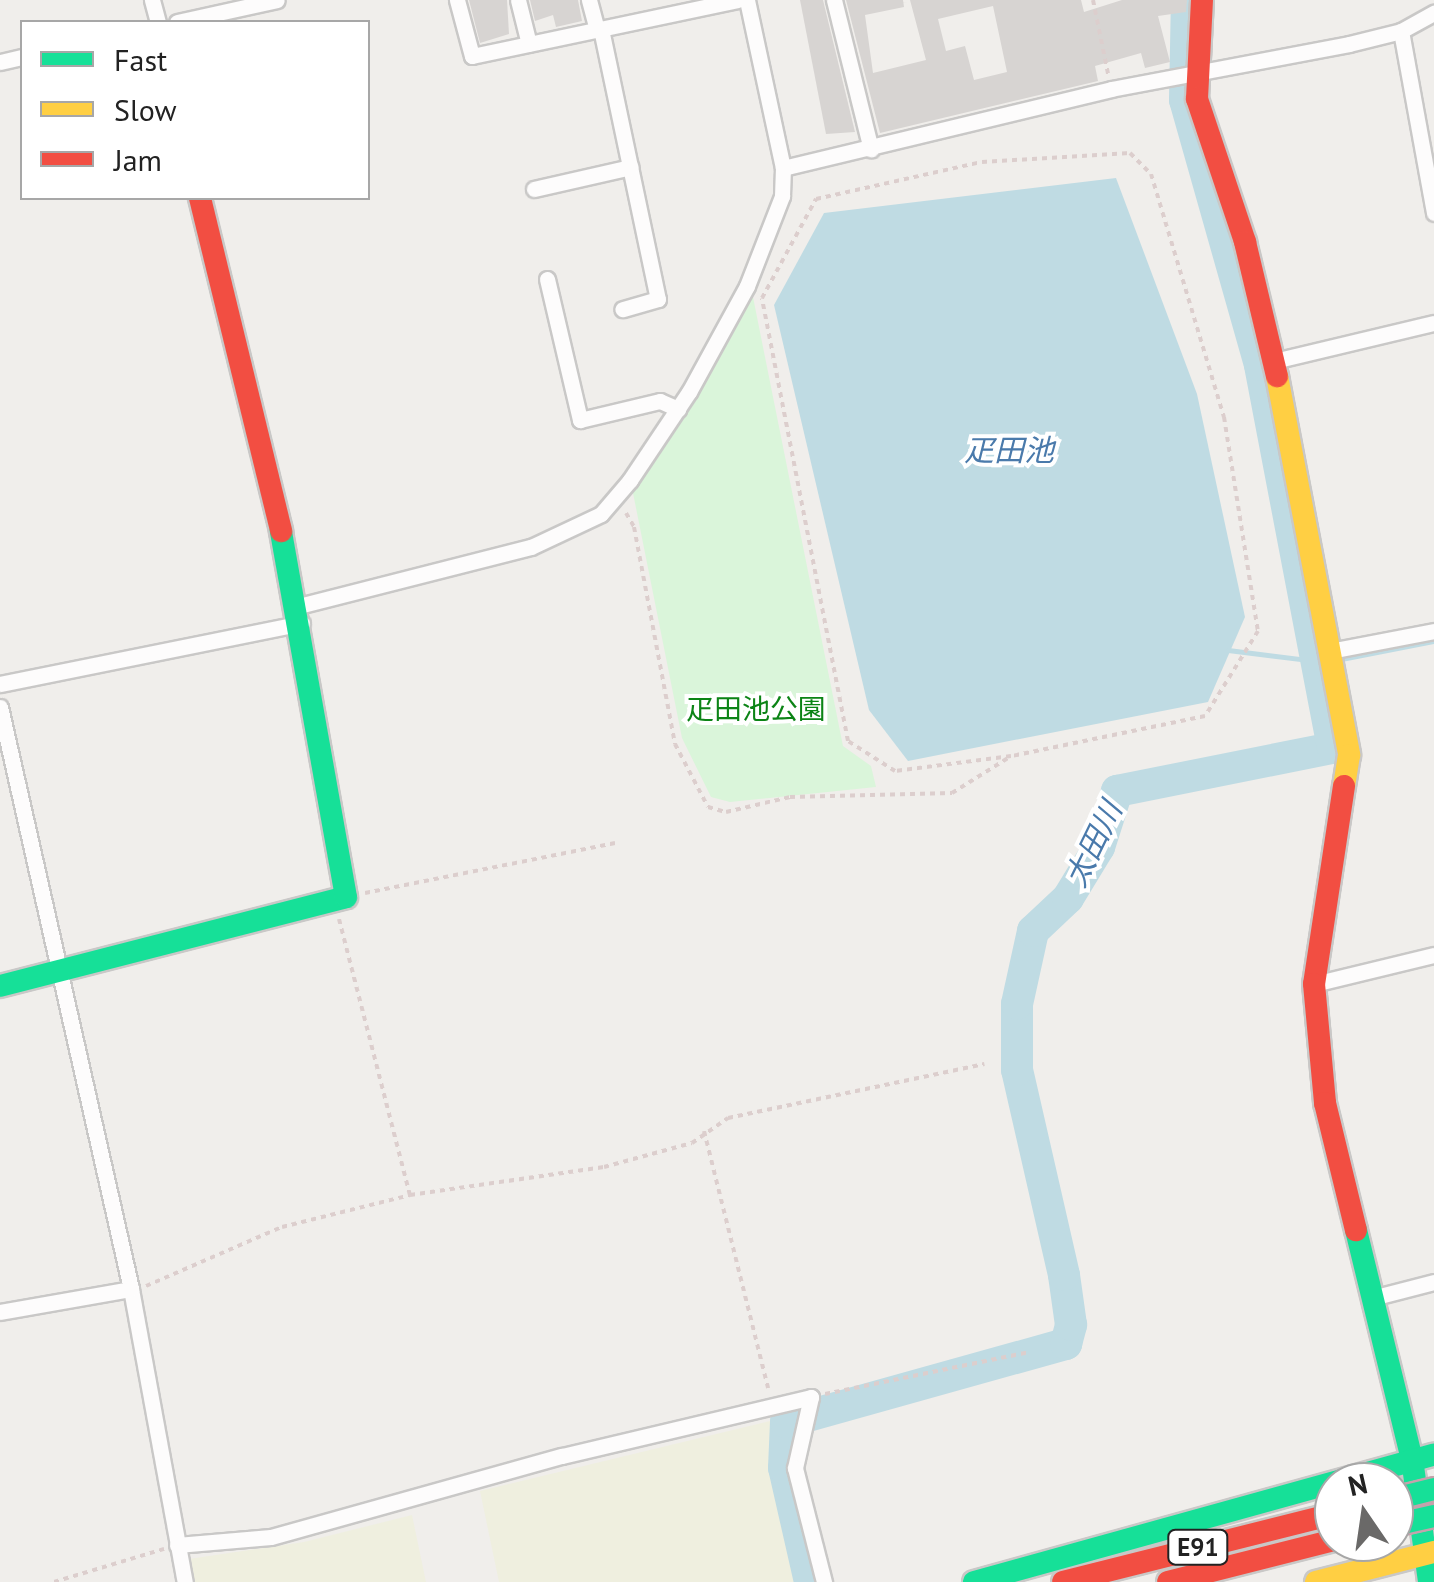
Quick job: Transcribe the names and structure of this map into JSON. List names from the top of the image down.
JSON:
{
  "streets": {
    "main road": ["E91"]
  },
  "water": ["疋田池", "太田川"],
  "parks": ["疋田池公園"],
  "legend": ["Fast", "Slow", "Jam"],
  "north": "top"
}
